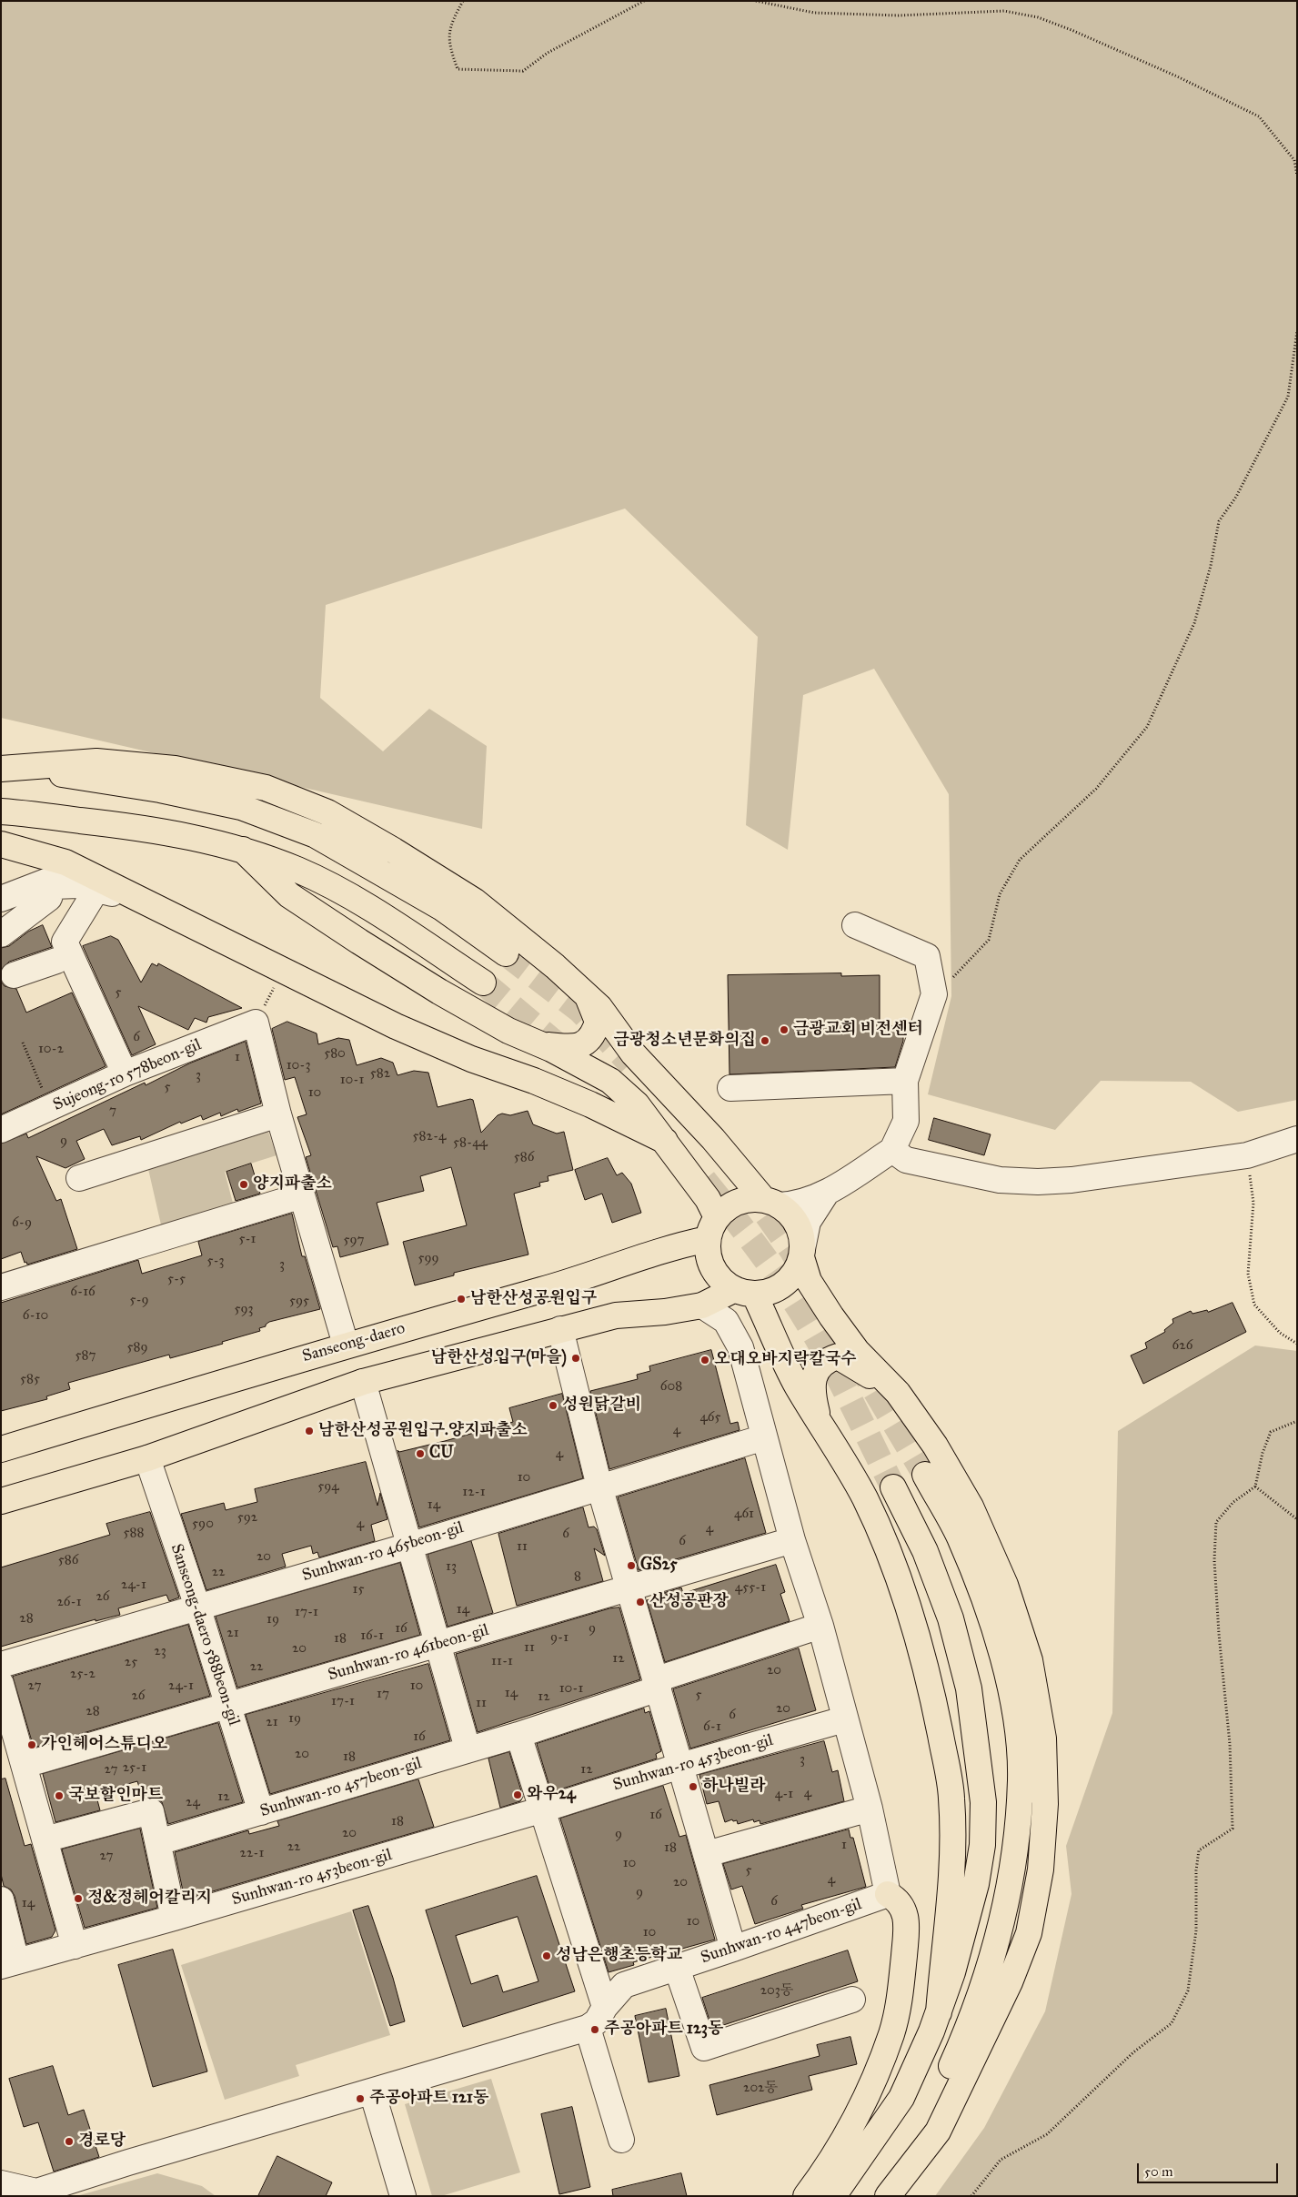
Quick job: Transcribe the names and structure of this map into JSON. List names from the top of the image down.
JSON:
{
  "streets": {
    "main road": ["Sanseong-daero"],
    "street": [
      "Sujeong-ro 578beon-gil",
      "Sunhwan-ro 465beon-gil",
      "Sanseong-daero 588beon-gil",
      "Sunhwan-ro 461beon-gil",
      "Sunhwan-ro 453beon-gil",
      "Sunhwan-ro 457beon-gil",
      "Sunhwan-ro 447beon-gil"
    ]
  },
  "crossings": [
    ["Sunhwan-ro 465beon-gil", "Sanseong-daero 588beon-gil"],
    ["Sanseong-daero 588beon-gil", "Sunhwan-ro 461beon-gil"],
    ["Sanseong-daero 588beon-gil", "Sunhwan-ro 457beon-gil"]
  ],
  "places": [
    "금광교회 비전센터",
    "금광청소년문화의집",
    "양지파출소",
    "남한산성공원입구",
    "남한산성입구(마을)",
    "오대오바지락칼국수",
    "성원닭갈비",
    "남한산성공원입구.양지파출소",
    "CU",
    "GS25",
    "산성공판장",
    "가인헤어스튜디오",
    "하나빌라",
    "와우24",
    "국보할인마트",
    "정&정헤어칼리지",
    "성남은행초등학교",
    "주공아파트 123동",
    "주공아파트 121동",
    "경로당"
  ],
  "house_numbers": [
    "5",
    "6",
    "10-2",
    "580",
    "1",
    "10-3",
    "582",
    "3",
    "10-1",
    "5",
    "10",
    "7",
    "582-4",
    "9",
    "58-44",
    "586",
    "6-9",
    "5-1",
    "597",
    "599",
    "5-3",
    "3",
    "5-5",
    "6-16",
    "5-9",
    "595",
    "593",
    "6-10",
    "626",
    "589",
    "587",
    "585",
    "608",
    "465",
    "4",
    "4",
    "10",
    "594",
    "12-1",
    "14",
    "461",
    "592",
    "590",
    "4",
    "4",
    "588",
    "6",
    "6",
    "11",
    "20",
    "586",
    "13",
    "22",
    "8",
    "24-1",
    "455-1",
    "15",
    "26",
    "26-1",
    "14",
    "17-1",
    "28",
    "19",
    "16",
    "9",
    "21",
    "16-1",
    "9-1",
    "18",
    "11",
    "20",
    "23",
    "12",
    "11-1",
    "25",
    "22",
    "20",
    "25-2",
    "27",
    "24-1",
    "10",
    "10-1",
    "14",
    "17",
    "5",
    "26",
    "12",
    "17-1",
    "11",
    "20",
    "28",
    "6",
    "19",
    "21",
    "6-1",
    "16",
    "20",
    "18",
    "3",
    "25-1",
    "27",
    "12",
    "4",
    "4-1",
    "12",
    "24",
    "16",
    "18",
    "20",
    "9",
    "1",
    "22",
    "18",
    "22-1",
    "27",
    "10",
    "5",
    "4",
    "20",
    "9",
    "6",
    "14",
    "10",
    "10",
    "203동",
    "202동"
  ],
  "scale_bar": "50 m"
}
